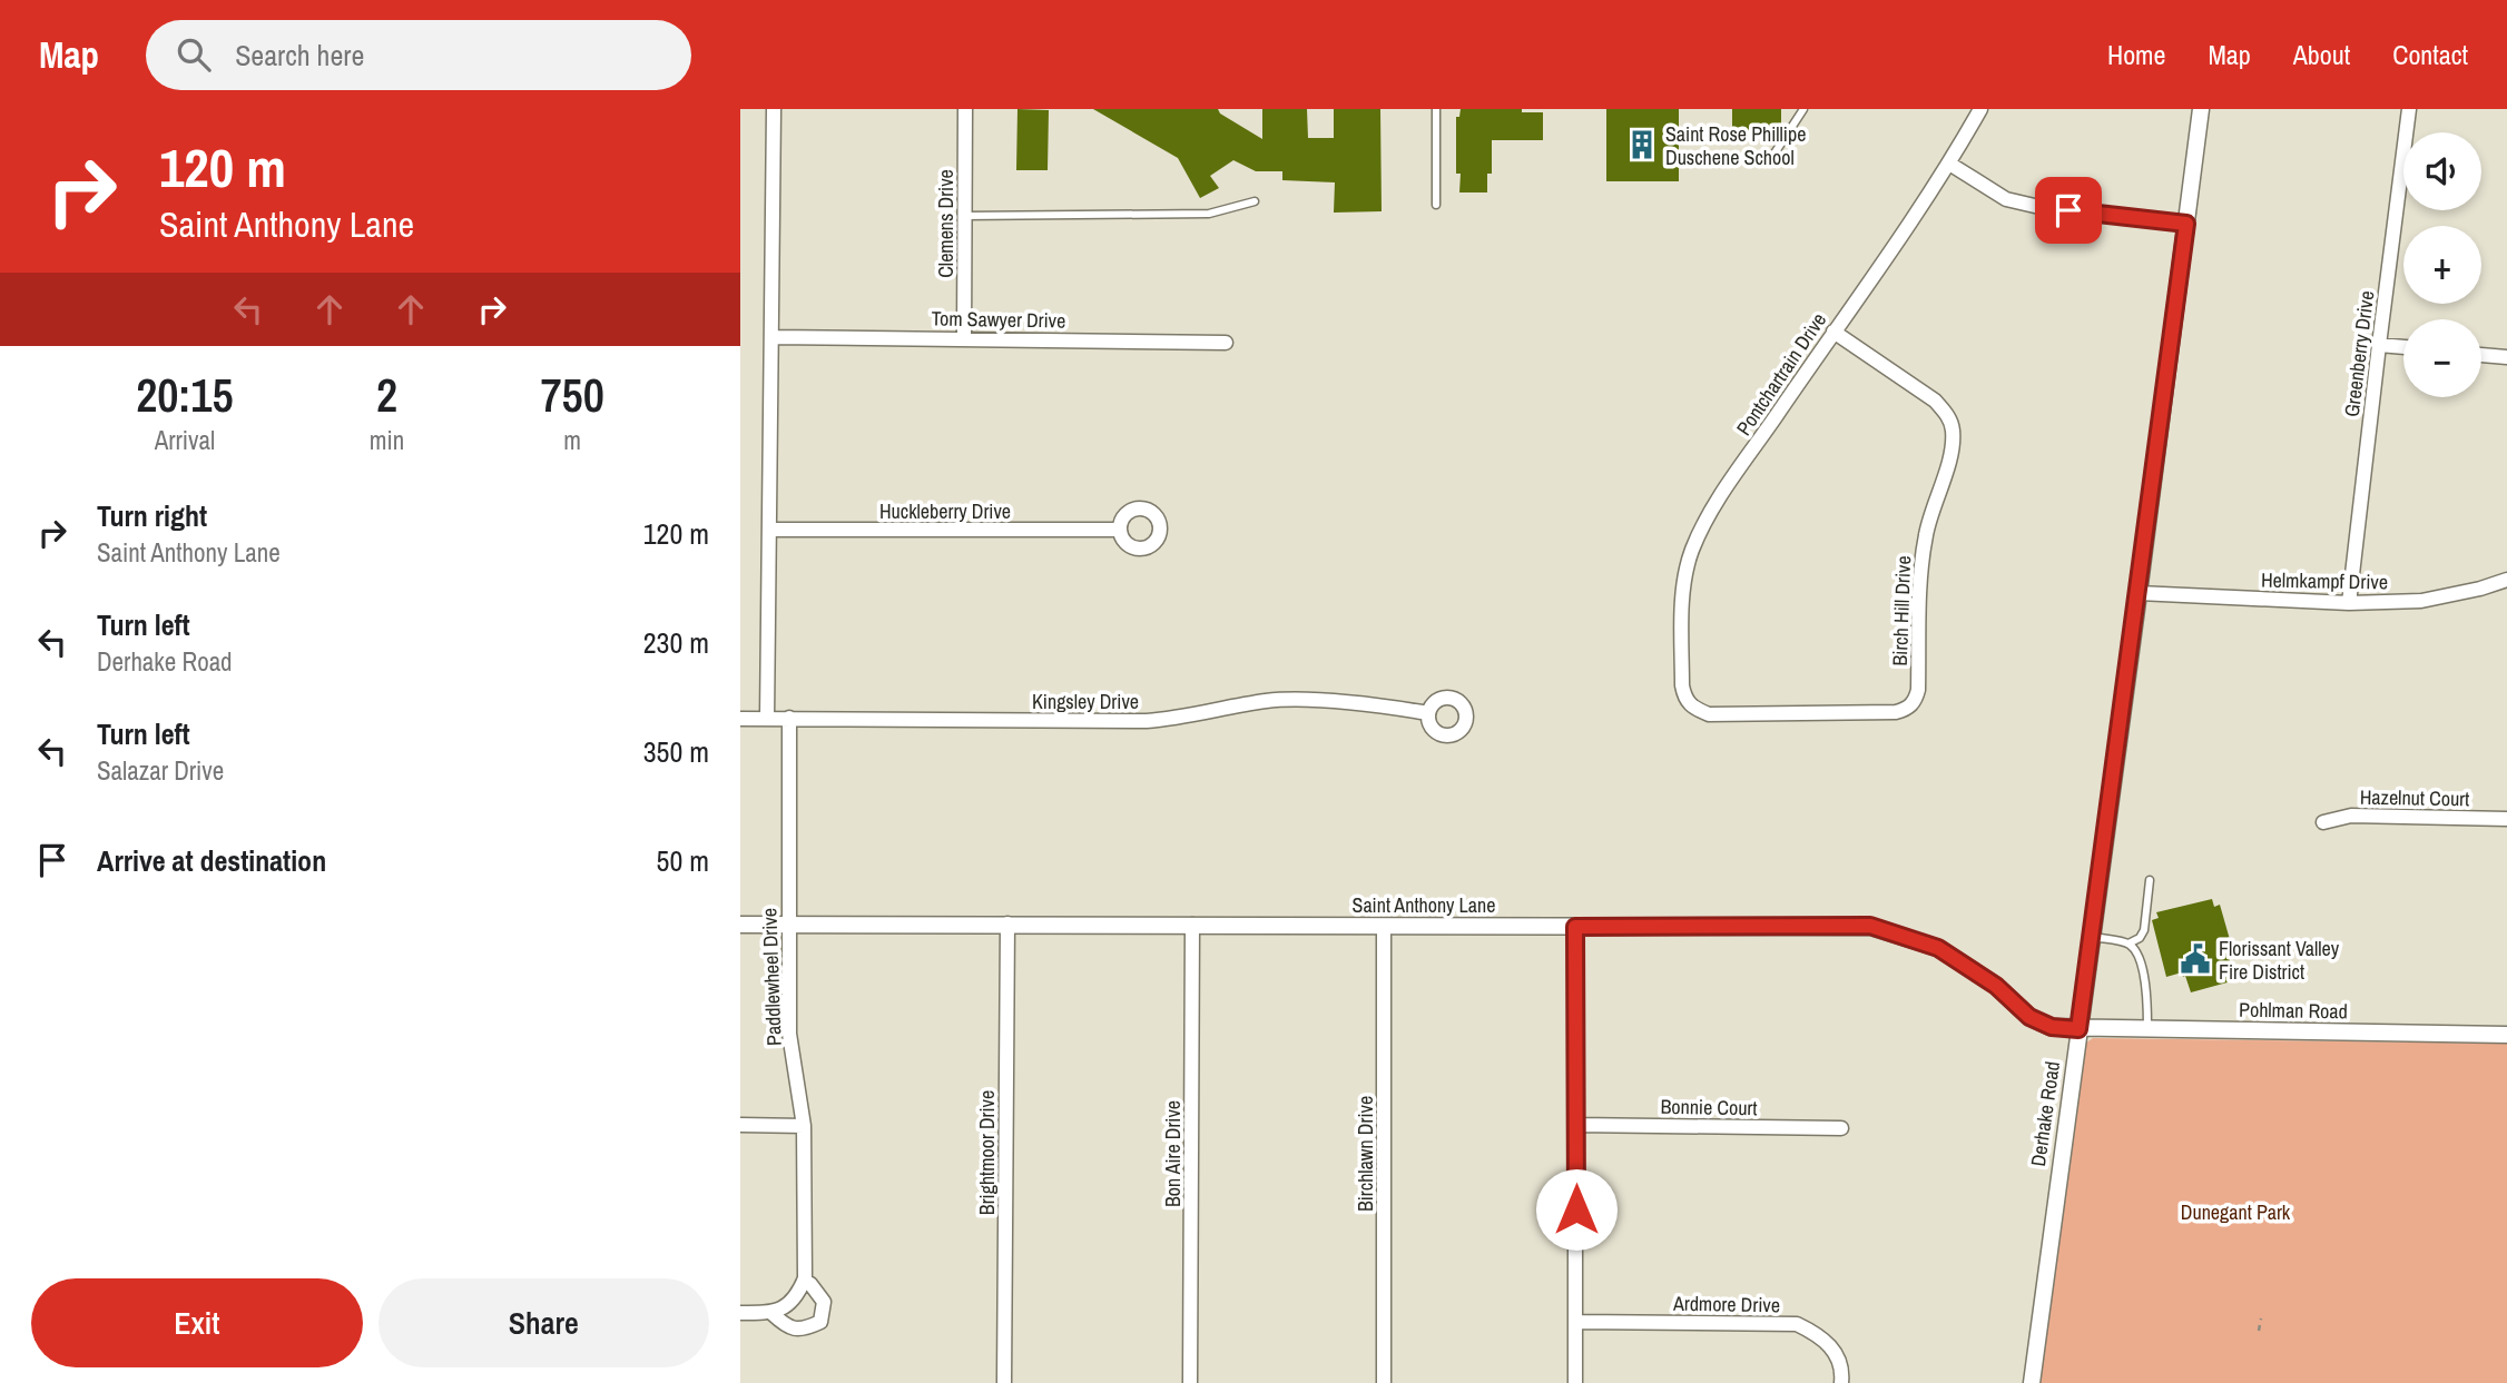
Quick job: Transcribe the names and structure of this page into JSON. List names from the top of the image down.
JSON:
{
  "streets": {
    "street": [
      "Clemens Drive",
      "Tom Sawyer Drive",
      "Greenberry Drive",
      "Pontchartrain Drive",
      "Huckleberry Drive",
      "Helmkampf Drive",
      "Birch Hill Drive",
      "Kingsley Drive",
      "Hazelnut Court",
      "Saint Anthony Lane",
      "Paddlewheel Drive",
      "Pohlman Road",
      "Bonnie Court",
      "Derhake Road",
      "Brightmoor Drive",
      "Bon Aire Drive",
      "Birchlawn Drive",
      "Ardmore Drive"
    ]
  },
  "crossings": [
    ["Clemens Drive", "Tom Sawyer Drive"],
    ["Greenberry Drive", "Helmkampf Drive"],
    ["Pontchartrain Drive", "Birch Hill Drive"],
    ["Helmkampf Drive", "Derhake Road"],
    ["Kingsley Drive", "Paddlewheel Drive"],
    ["Saint Anthony Lane", "Paddlewheel Drive"],
    ["Saint Anthony Lane", "Pohlman Road"],
    ["Saint Anthony Lane", "Derhake Road"],
    ["Saint Anthony Lane", "Brightmoor Drive"],
    ["Saint Anthony Lane", "Bon Aire Drive"],
    ["Saint Anthony Lane", "Birchlawn Drive"],
    ["Pohlman Road", "Derhake Road"]
  ],
  "parks": ["Dunegant Park"],
  "places": {
    "building": ["Saint Rose Phillipe Duschene School"],
    "public building": ["Florissant Valley Fire District"]
  },
  "page": {
    "header": "Map",
    "search": "Search here",
    "nav": [
      "Home",
      "Map",
      "About",
      "Contact"
    ],
    "turn": ["120 m", "Saint Anthony Lane"],
    "map_buttons": ["+", "−"],
    "eta": [
      "20:15",
      "Arrival",
      "2",
      "min",
      "750",
      "m"
    ],
    "list": [
      {
        "name": "Turn right",
        "note": "Saint Anthony Lane",
        "value": "120 m"
      },
      {
        "name": "Turn left",
        "note": "Derhake Road",
        "value": "230 m"
      },
      {
        "name": "Turn left",
        "note": "Salazar Drive",
        "value": "350 m"
      },
      {
        "name": "Arrive at destination",
        "value": "50 m"
      }
    ],
    "buttons": ["Exit", "Share"]
  }
}
